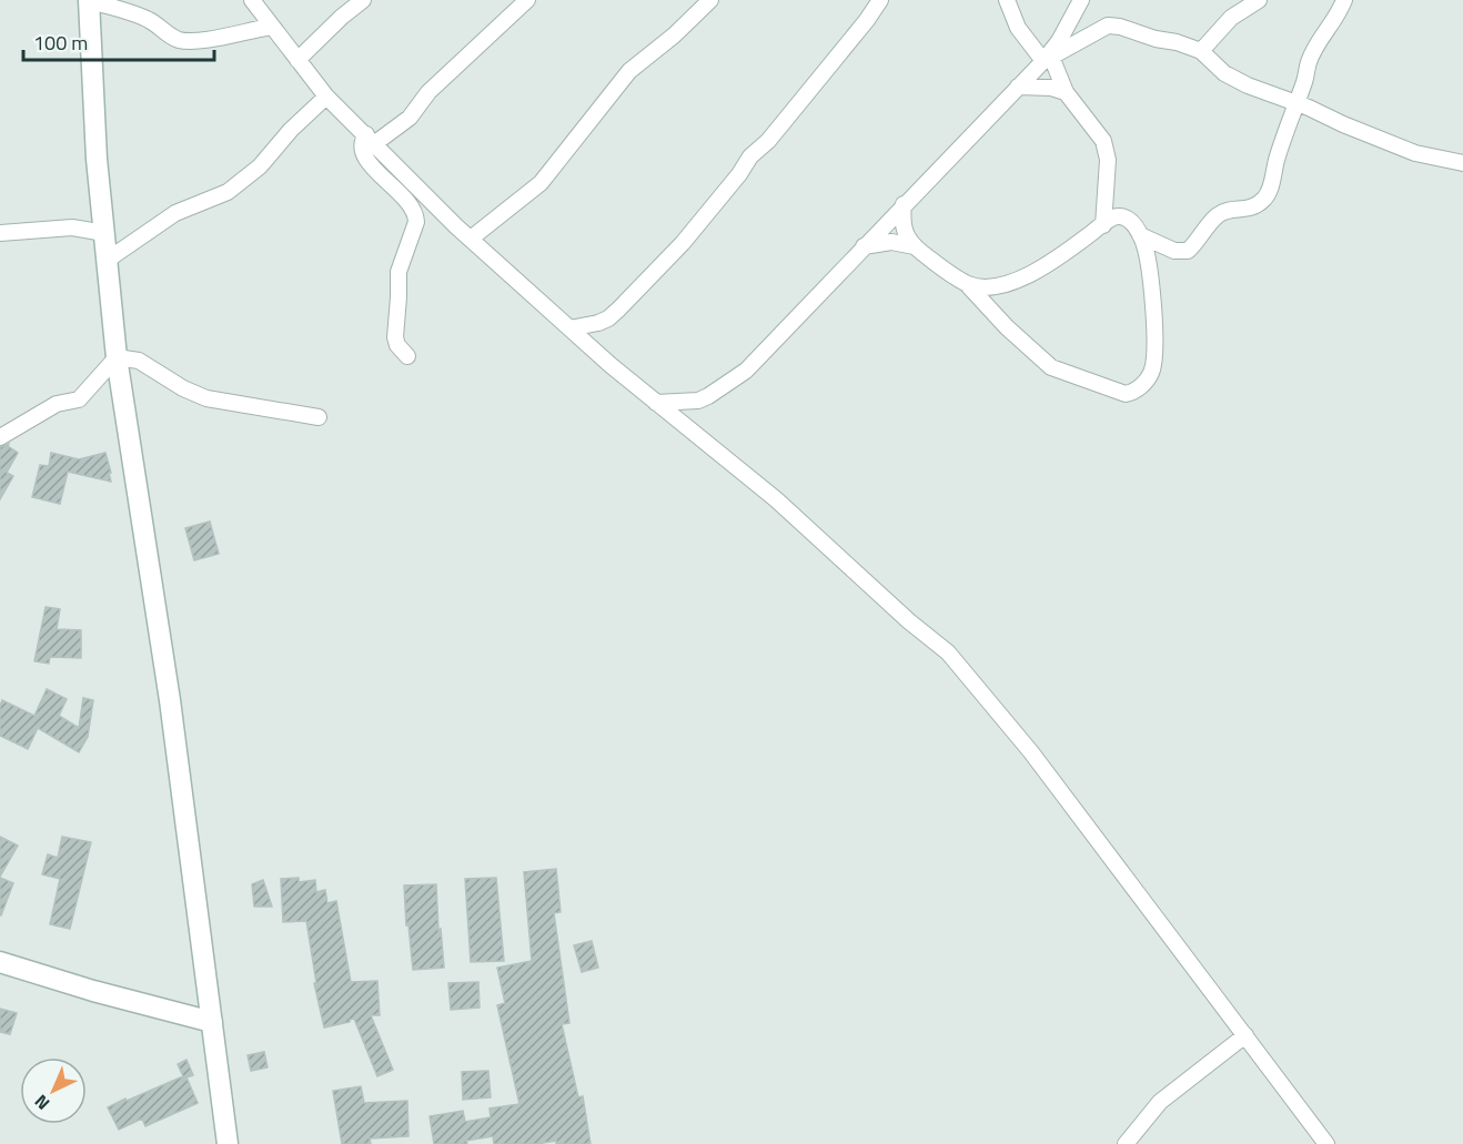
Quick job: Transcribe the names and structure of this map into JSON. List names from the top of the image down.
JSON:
{
  "scale_bar": "100 m",
  "north": "bottom left"
}
